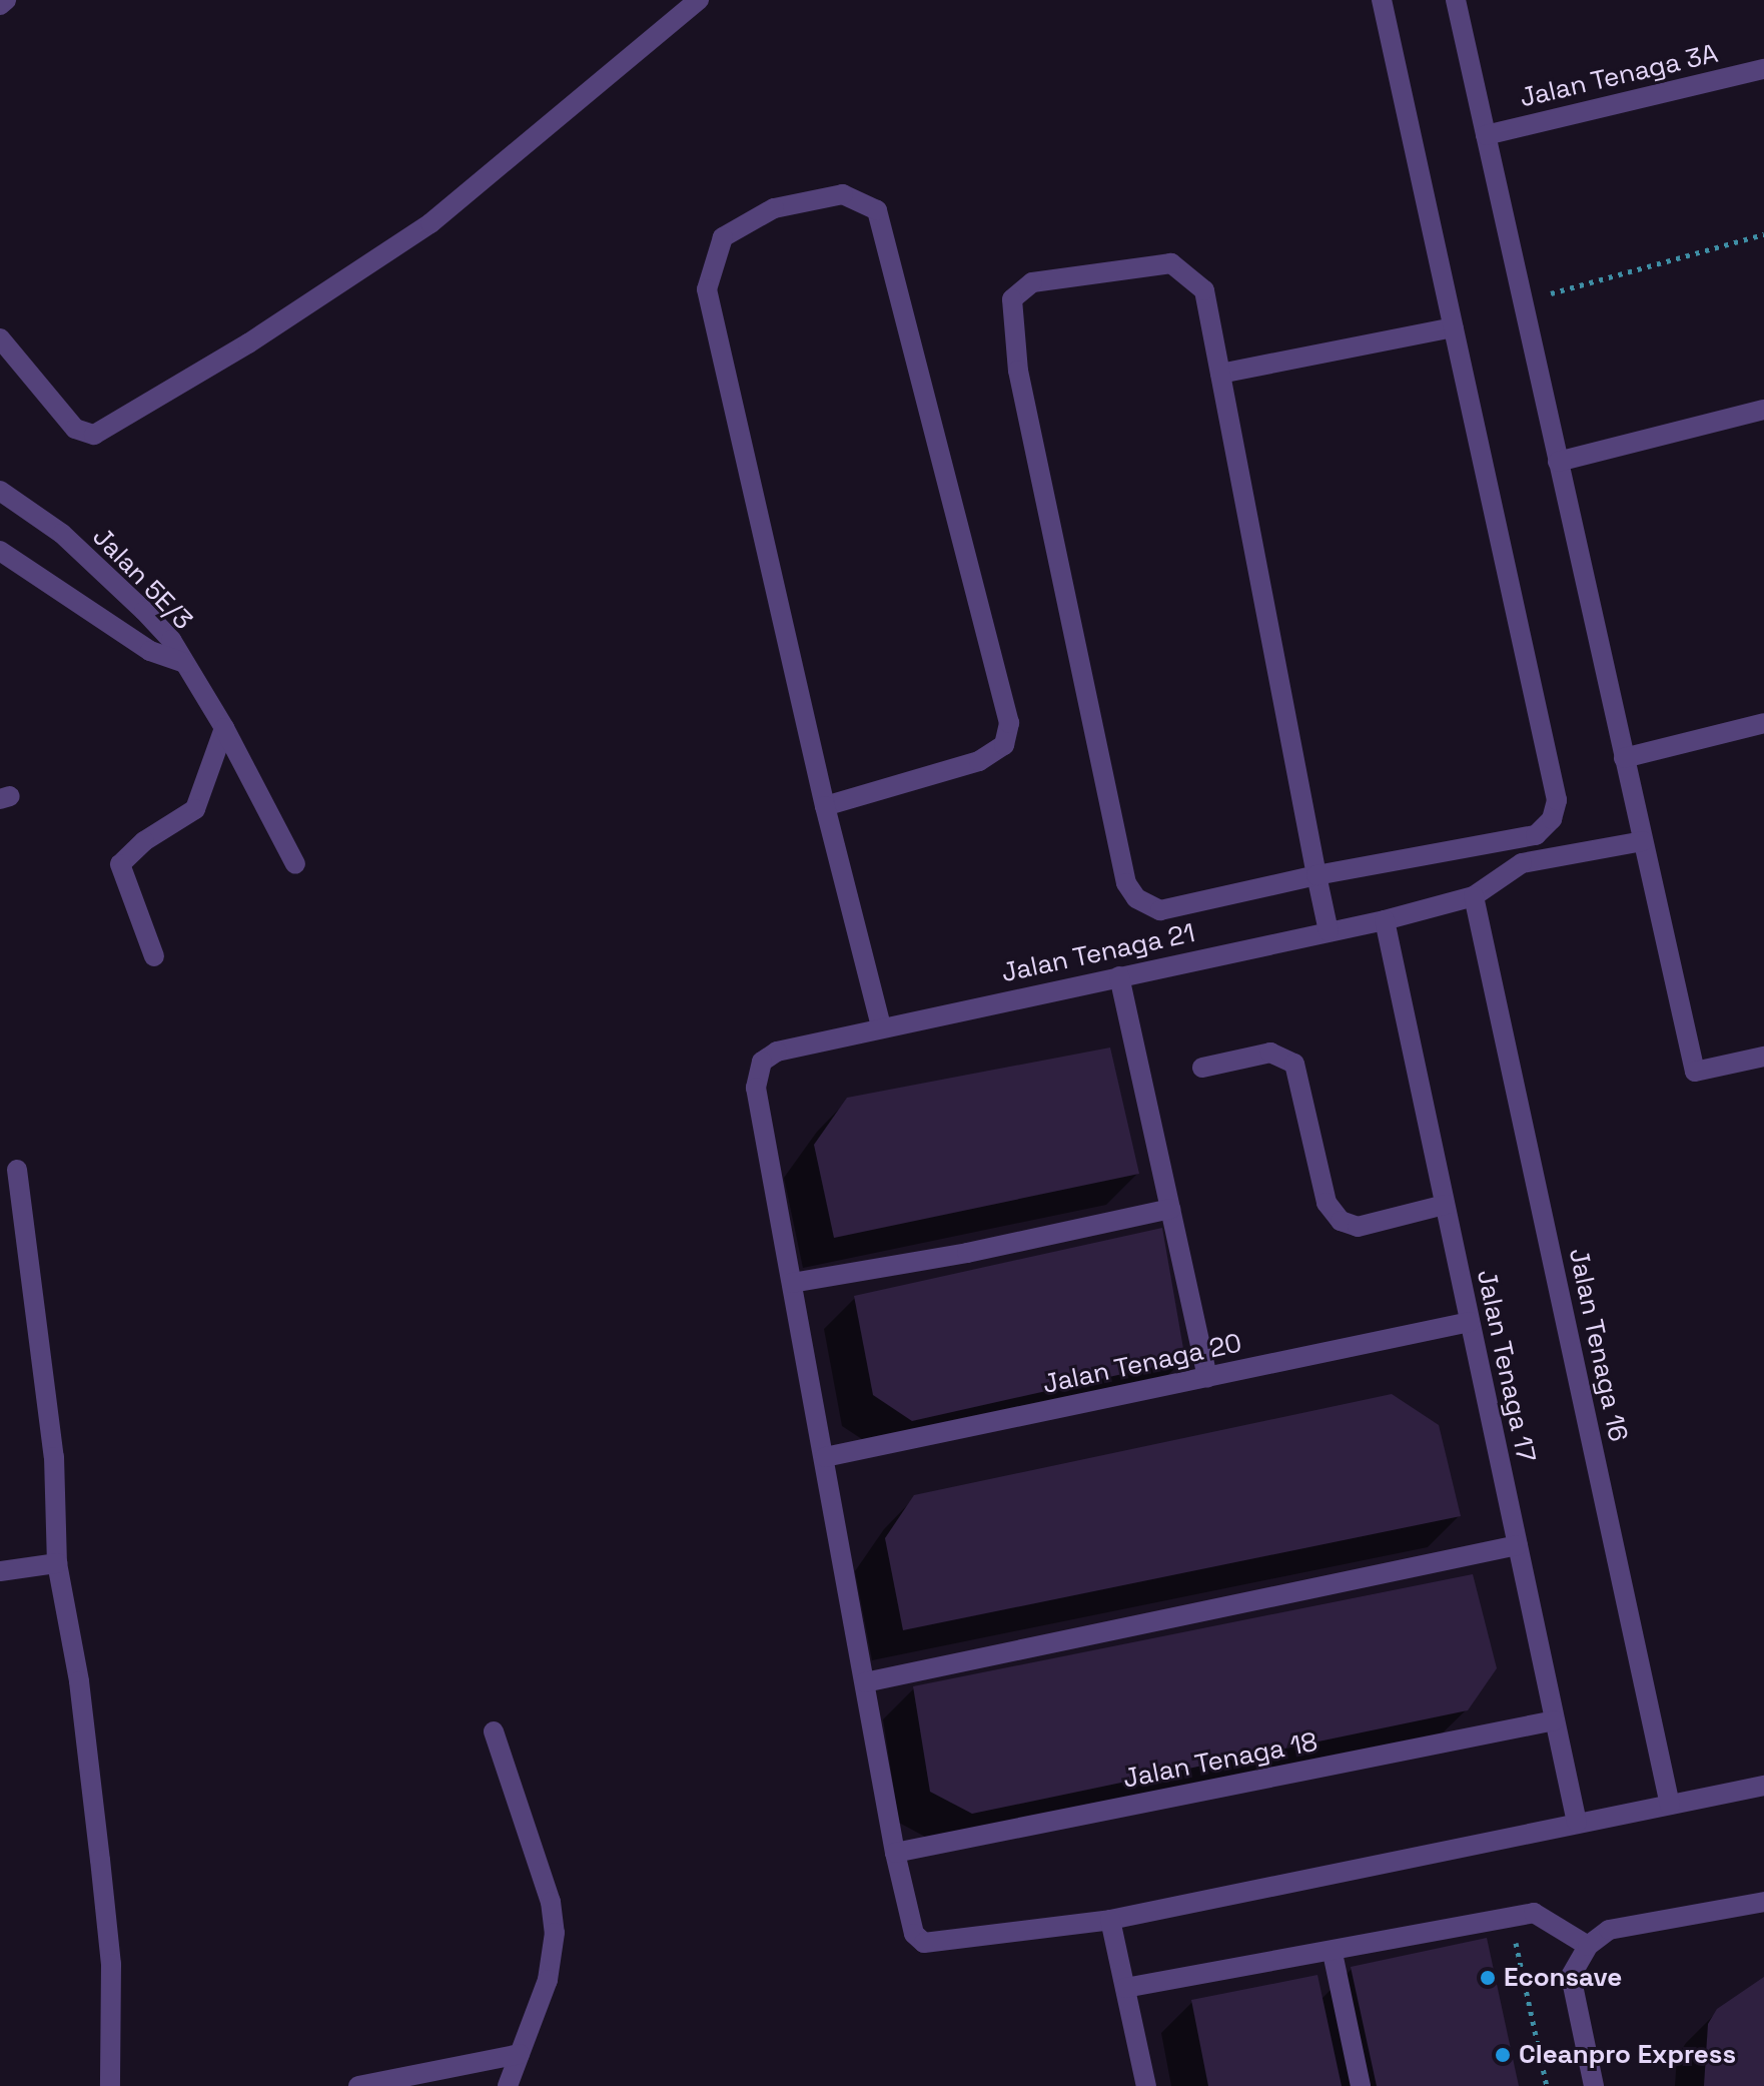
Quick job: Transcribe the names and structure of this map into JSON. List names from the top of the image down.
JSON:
{
  "streets": {
    "street": [
      "Jalan Tenaga 3A",
      "Jalan 5E/3",
      "Jalan Tenaga 21",
      "Jalan Tenaga 16",
      "Jalan Tenaga 20",
      "Jalan Tenaga 17",
      "Jalan Tenaga 18"
    ]
  },
  "crossings": [
    ["Jalan Tenaga 21", "Jalan Tenaga 16"],
    ["Jalan Tenaga 21", "Jalan Tenaga 17"],
    ["Jalan Tenaga 20", "Jalan Tenaga 17"],
    ["Jalan Tenaga 17", "Jalan Tenaga 18"]
  ],
  "places": ["Econsave", "Cleanpro Express"]
}
